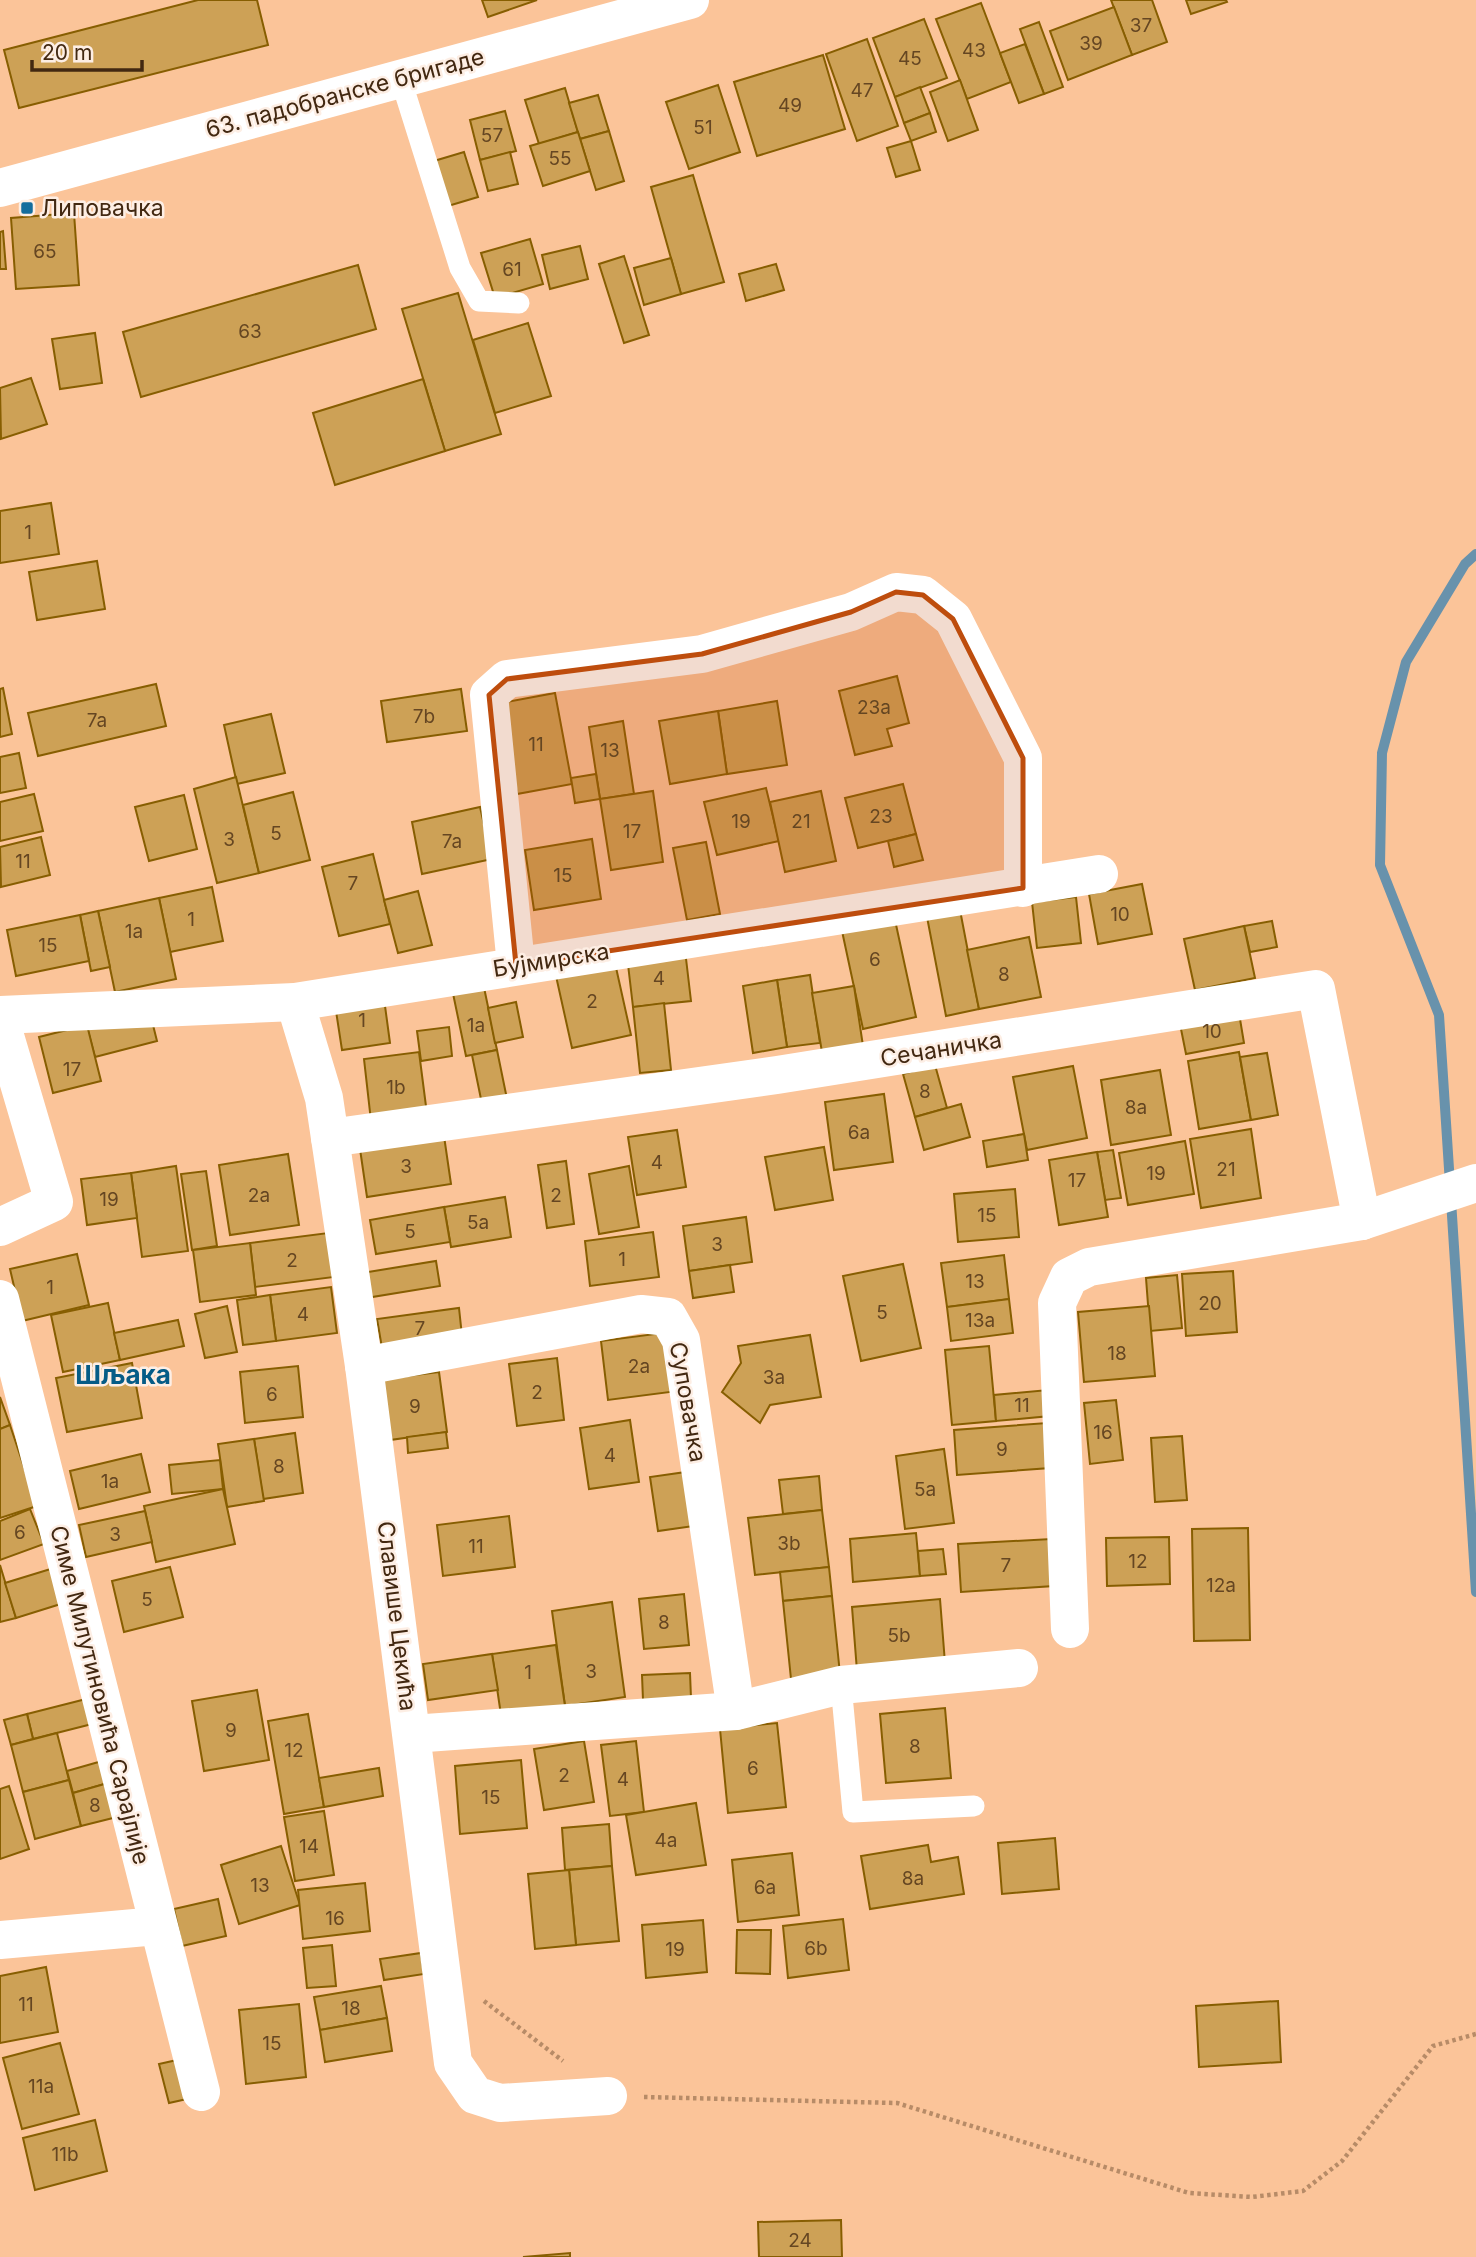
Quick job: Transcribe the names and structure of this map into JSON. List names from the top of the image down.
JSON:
{
  "streets": {
    "street": [
      "63. падобранске бригаде",
      "Бујмирска",
      "Сечаничка",
      "Суповачка",
      "Славише Цекића",
      "Симе Милутиновића Сарајлије"
    ]
  },
  "crossings": [
    ["Бујмирска", "Славише Цекића"],
    ["Сечаничка", "Славише Цекића"],
    ["Суповачка", "Славише Цекића"]
  ],
  "districts": ["Шљака"],
  "places": {
    "transit": ["Липовачка"]
  },
  "house_numbers": [
    "37",
    "39",
    "43",
    "45",
    "47",
    "49",
    "51",
    "57",
    "55",
    "65",
    "61",
    "63",
    "1",
    "23a",
    "7b",
    "7a",
    "11",
    "13",
    "23",
    "19",
    "21",
    "17",
    "5",
    "3",
    "7a",
    "11",
    "15",
    "7",
    "10",
    "1",
    "1a",
    "15",
    "6",
    "8",
    "4",
    "2",
    "1",
    "1a",
    "10",
    "17",
    "1b",
    "8",
    "8a",
    "6a",
    "4",
    "3",
    "21",
    "19",
    "17",
    "2a",
    "2",
    "19",
    "15",
    "5a",
    "5",
    "3",
    "1",
    "2",
    "13",
    "1",
    "20",
    "5",
    "4",
    "13a",
    "7",
    "18",
    "2a",
    "3a",
    "2",
    "6",
    "11",
    "9",
    "16",
    "9",
    "4",
    "8",
    "1a",
    "5a",
    "6",
    "3",
    "3b",
    "11",
    "12",
    "7",
    "12a",
    "5",
    "8",
    "5b",
    "3",
    "1",
    "9",
    "8",
    "12",
    "6",
    "2",
    "4",
    "15",
    "8",
    "4a",
    "14",
    "8a",
    "13",
    "6a",
    "16",
    "6b",
    "19",
    "11",
    "18",
    "15",
    "11a",
    "11b",
    "24"
  ],
  "scale_bar": "20 m"
}
